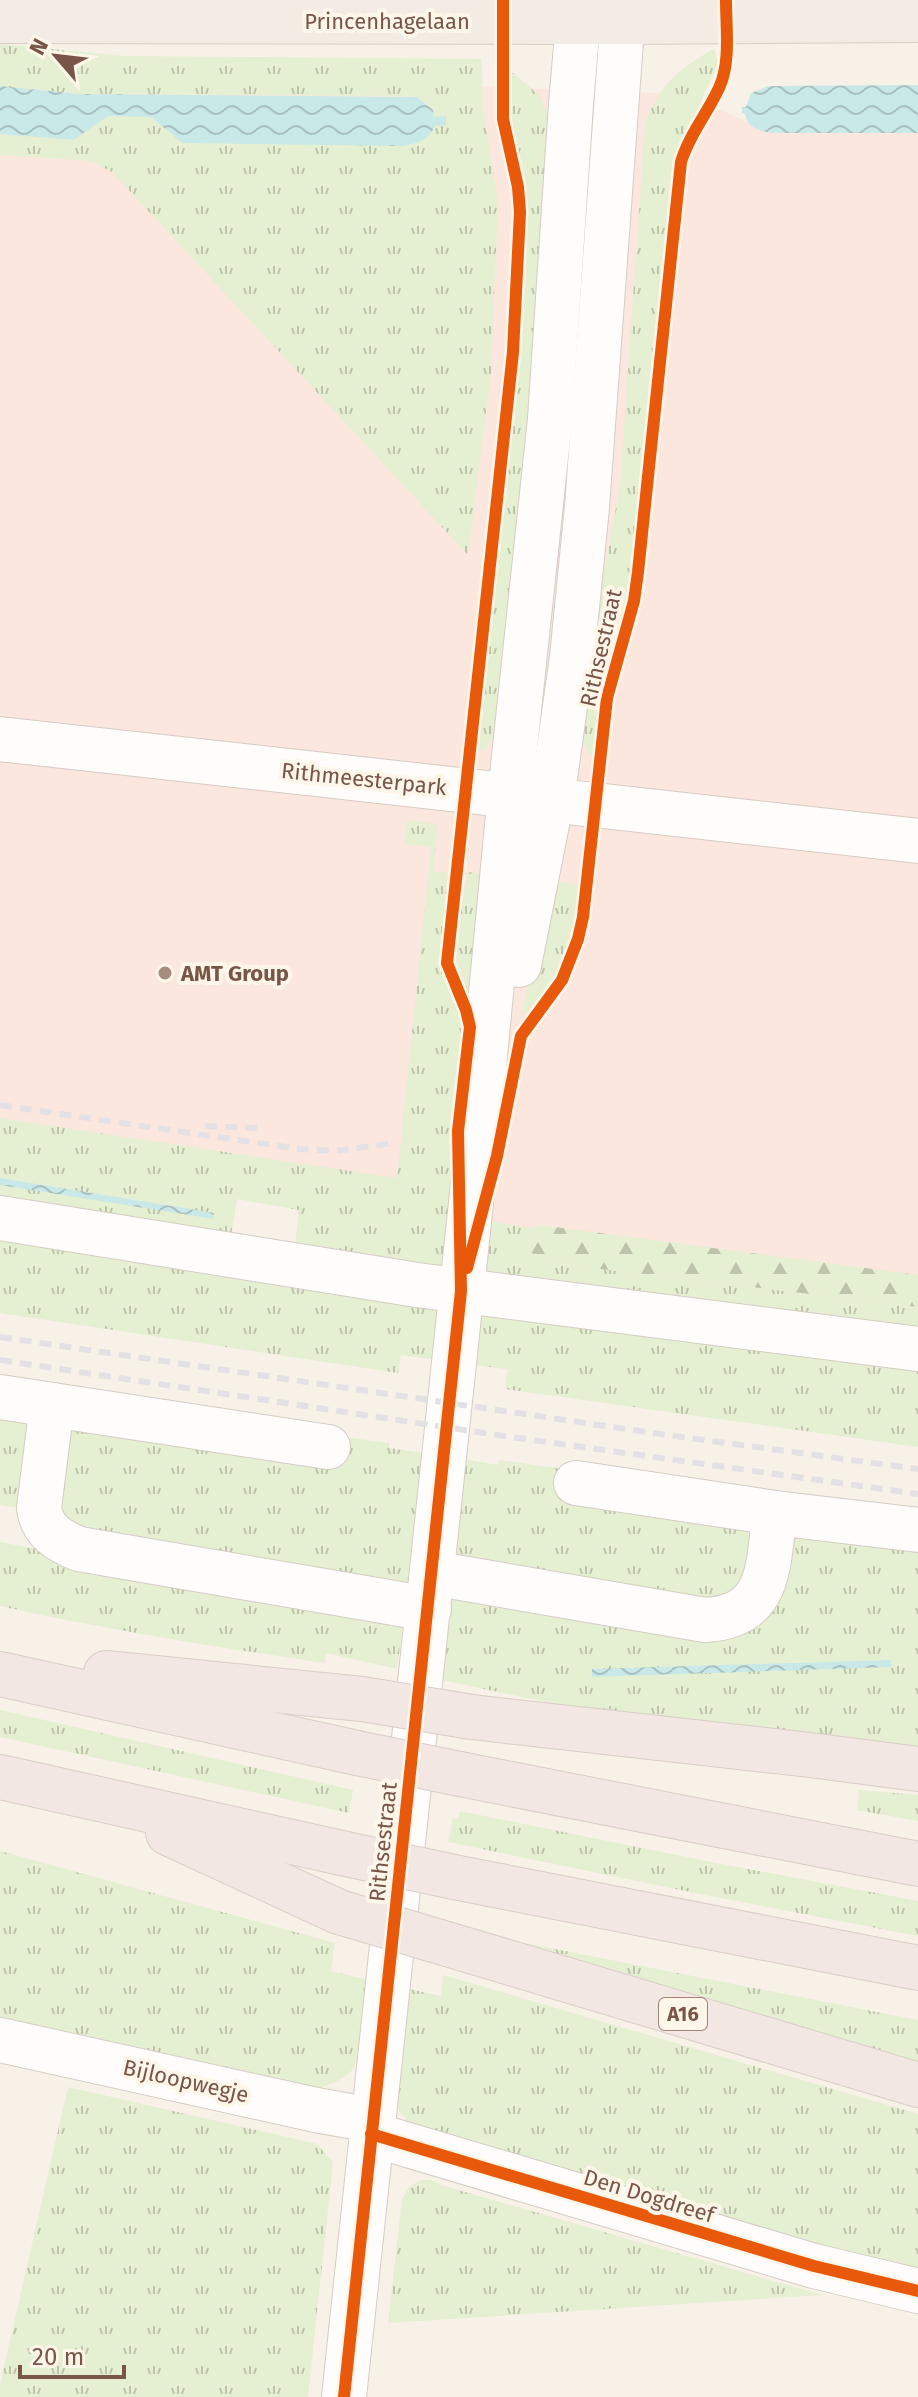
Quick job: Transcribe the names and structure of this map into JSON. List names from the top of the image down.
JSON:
{
  "streets": {
    "highway": ["A16"],
    "main road": ["Princenhagelaan"],
    "street": [
      "Rithsestraat",
      "Rithmeesterpark",
      "Bijloopwegje",
      "Den Dogdreef"
    ]
  },
  "crossings": [
    ["Princenhagelaan", "Rithsestraat"],
    ["Rithsestraat", "Rithmeesterpark"],
    ["Rithsestraat", "Bijloopwegje"],
    ["Rithsestraat", "Den Dogdreef"],
    ["Bijloopwegje", "Den Dogdreef"]
  ],
  "places": ["AMT Group"],
  "scale_bar": "20 m",
  "north": "top left"
}
